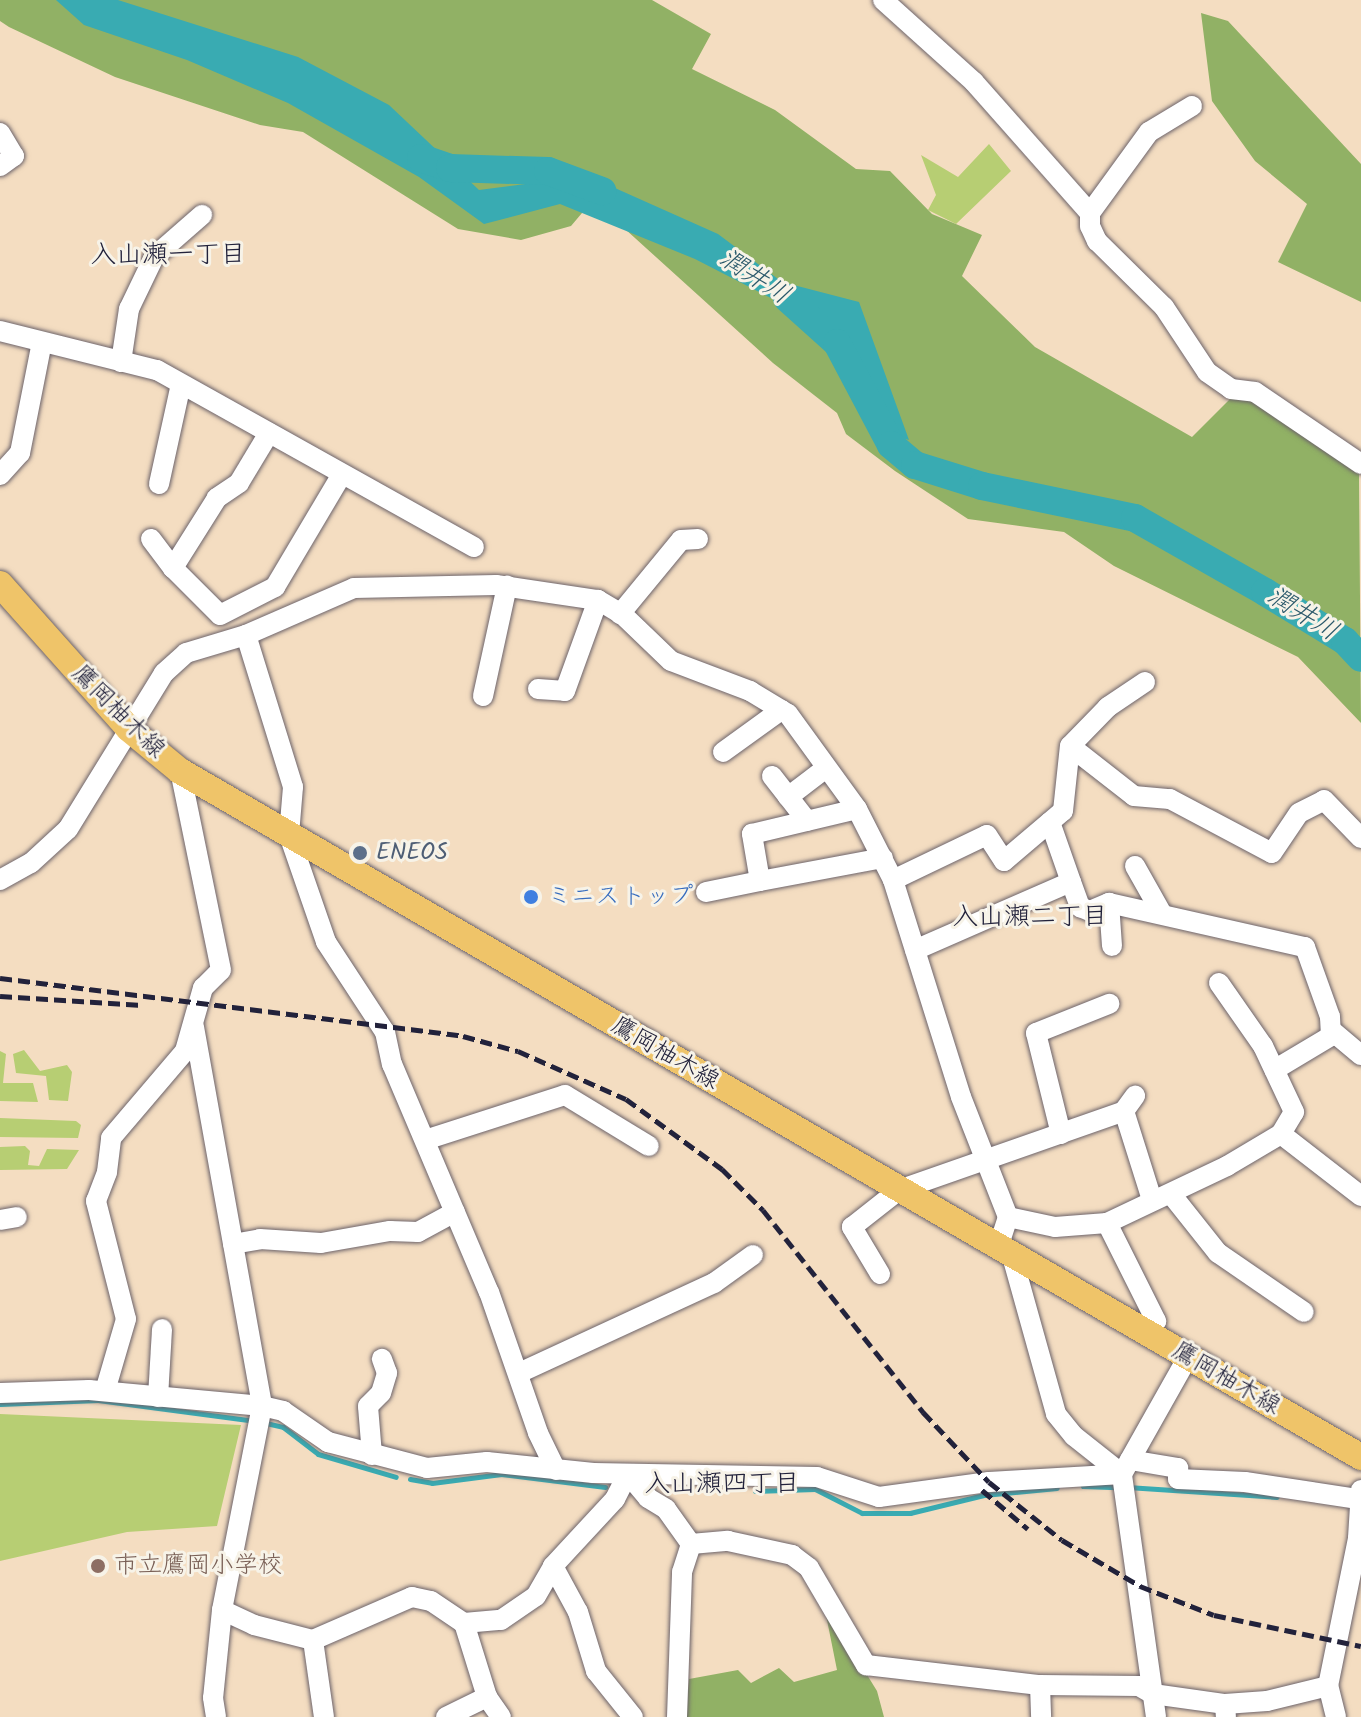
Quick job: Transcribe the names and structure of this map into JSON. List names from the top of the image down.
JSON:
{
  "streets": {
    "main road": ["鷹岡柚木線"]
  },
  "districts": ["入山瀬一丁目", "入山瀬二丁目", "入山瀬四丁目"],
  "water": ["潤井川"],
  "places": ["ENEOS", "ミニストップ", "市立鷹岡小学校"]
}
